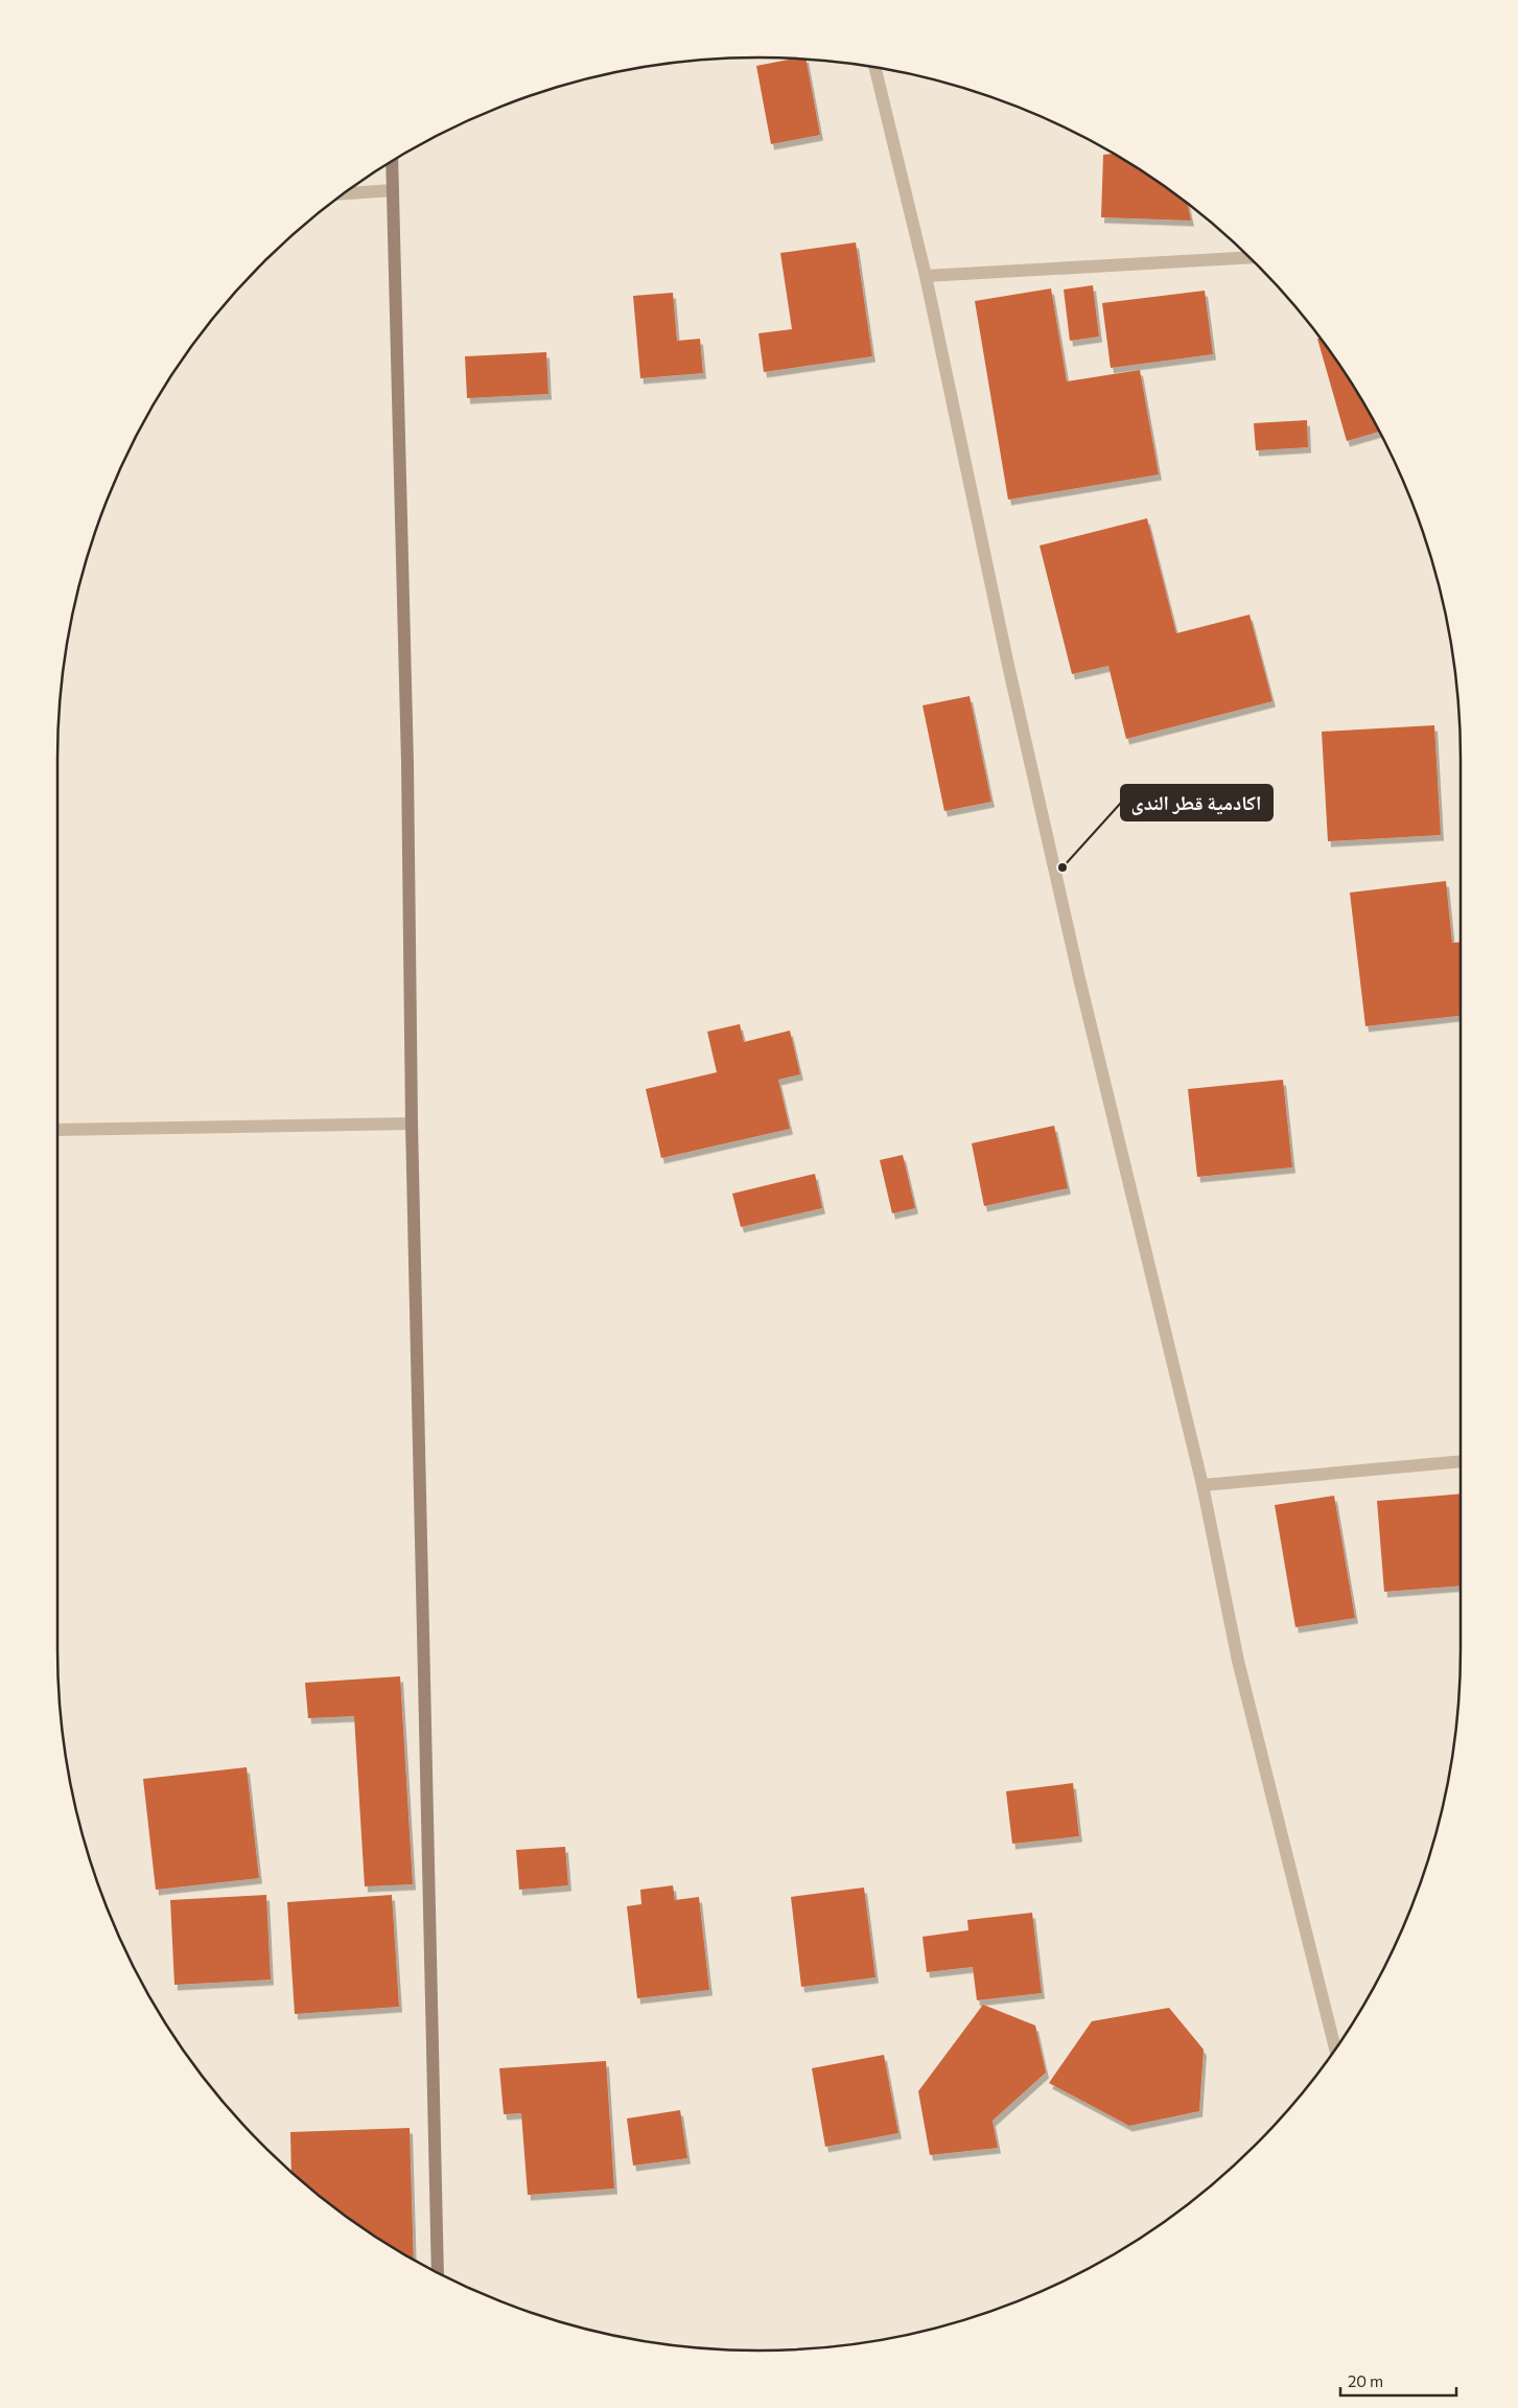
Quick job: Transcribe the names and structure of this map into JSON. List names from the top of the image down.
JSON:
{
  "places": ["اكادمية قطر الندى"],
  "scale_bar": "20 m"
}
